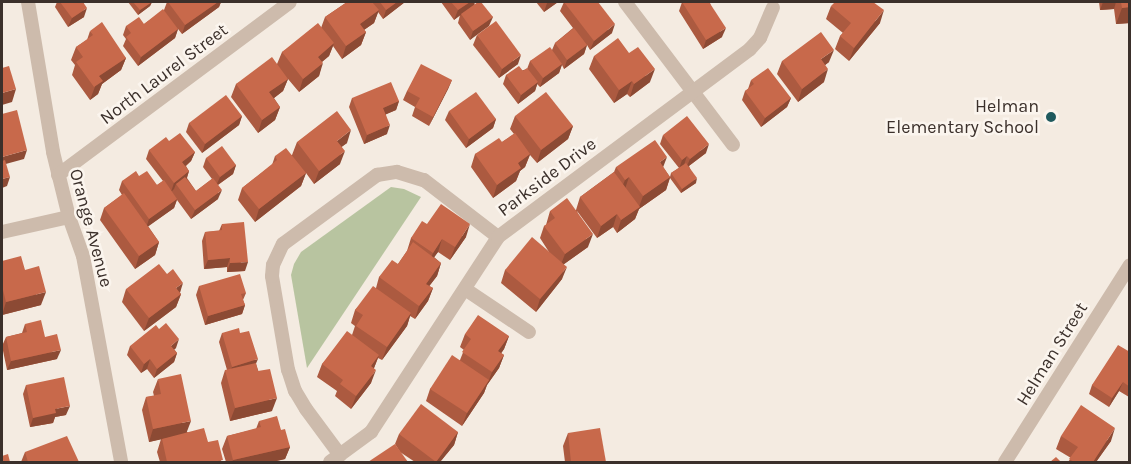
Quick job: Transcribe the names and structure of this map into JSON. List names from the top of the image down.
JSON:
{
  "streets": {
    "street": [
      "North Laurel Street",
      "Parkside Drive",
      "Orange Avenue",
      "Helman Street"
    ]
  },
  "crossings": [
    ["North Laurel Street", "Orange Avenue"]
  ],
  "places": ["Helman Elementary School"]
}
